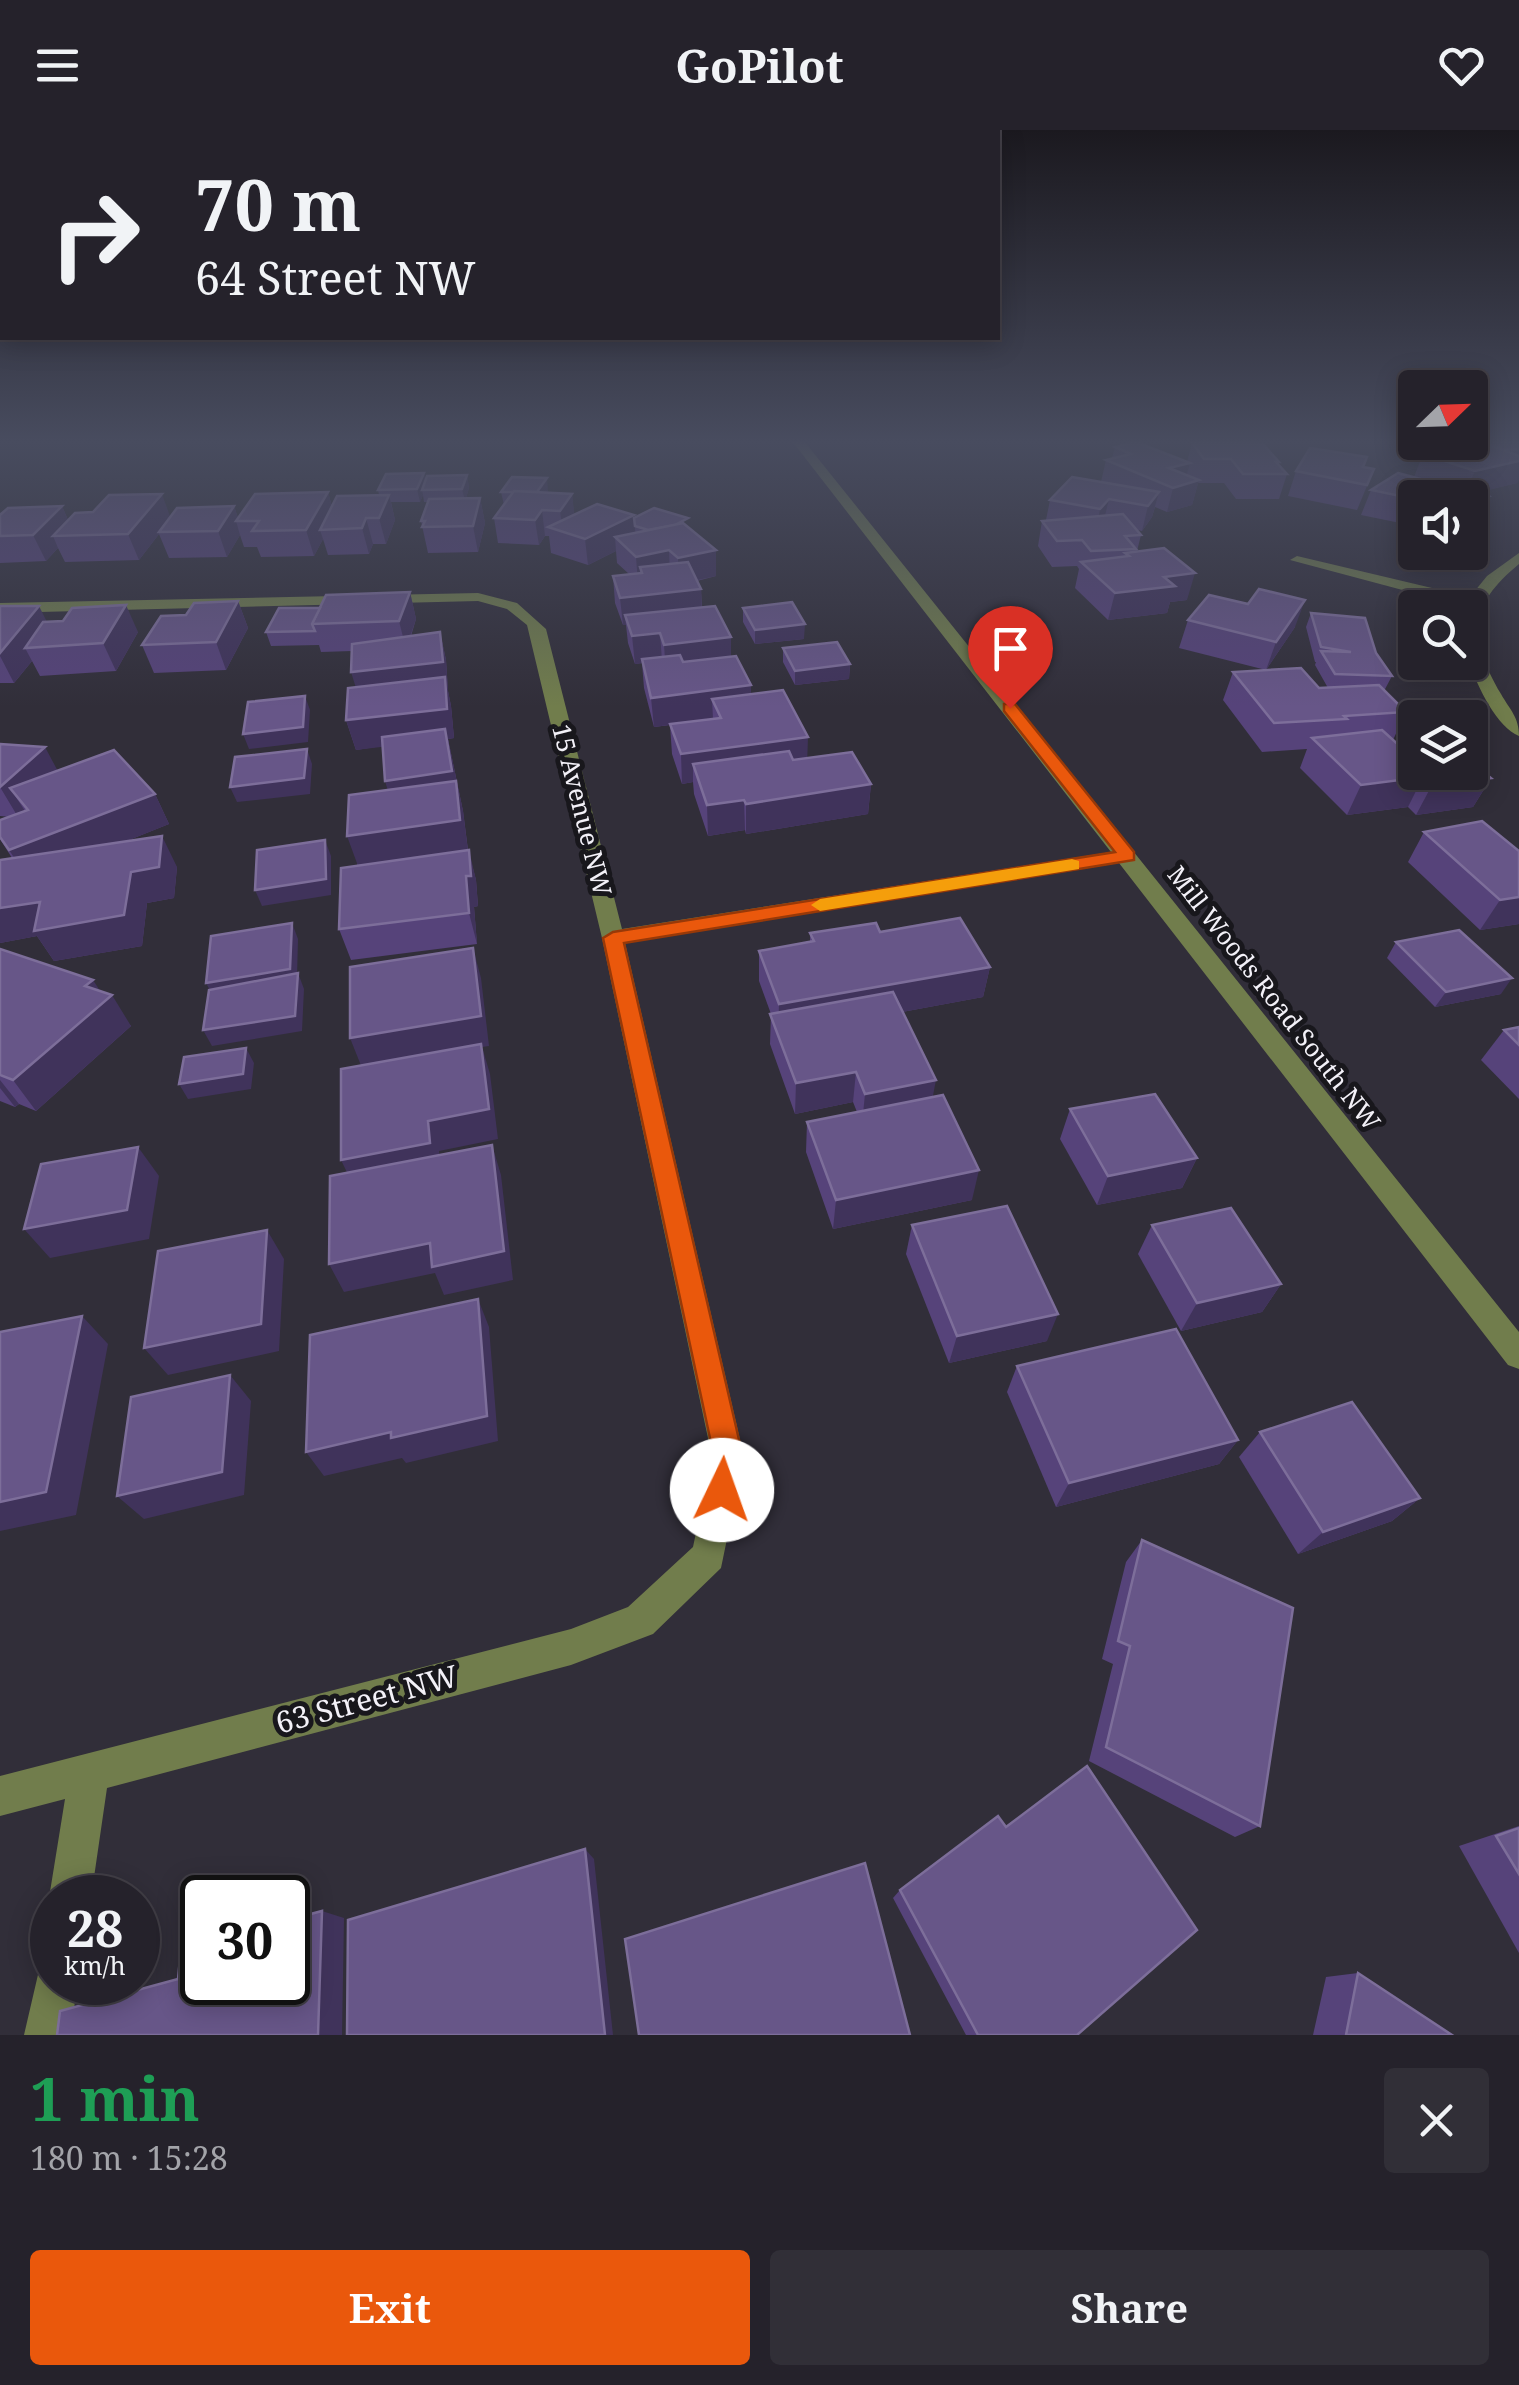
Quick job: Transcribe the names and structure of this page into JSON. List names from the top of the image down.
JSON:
{
  "streets": {
    "street": ["15 Avenue NW", "Mill Woods Road South NW", "63 Street NW"]
  },
  "crossings": [
    ["15 Avenue NW", "63 Street NW"]
  ],
  "north": "top right",
  "page": {
    "header": "GoPilot",
    "turn": ["70 m", "64 Street NW"],
    "speed": "28 km/h",
    "limit": "30",
    "heading": ["1 min", "180 m · 15:28"],
    "buttons": ["Exit", "Share"]
  }
}
